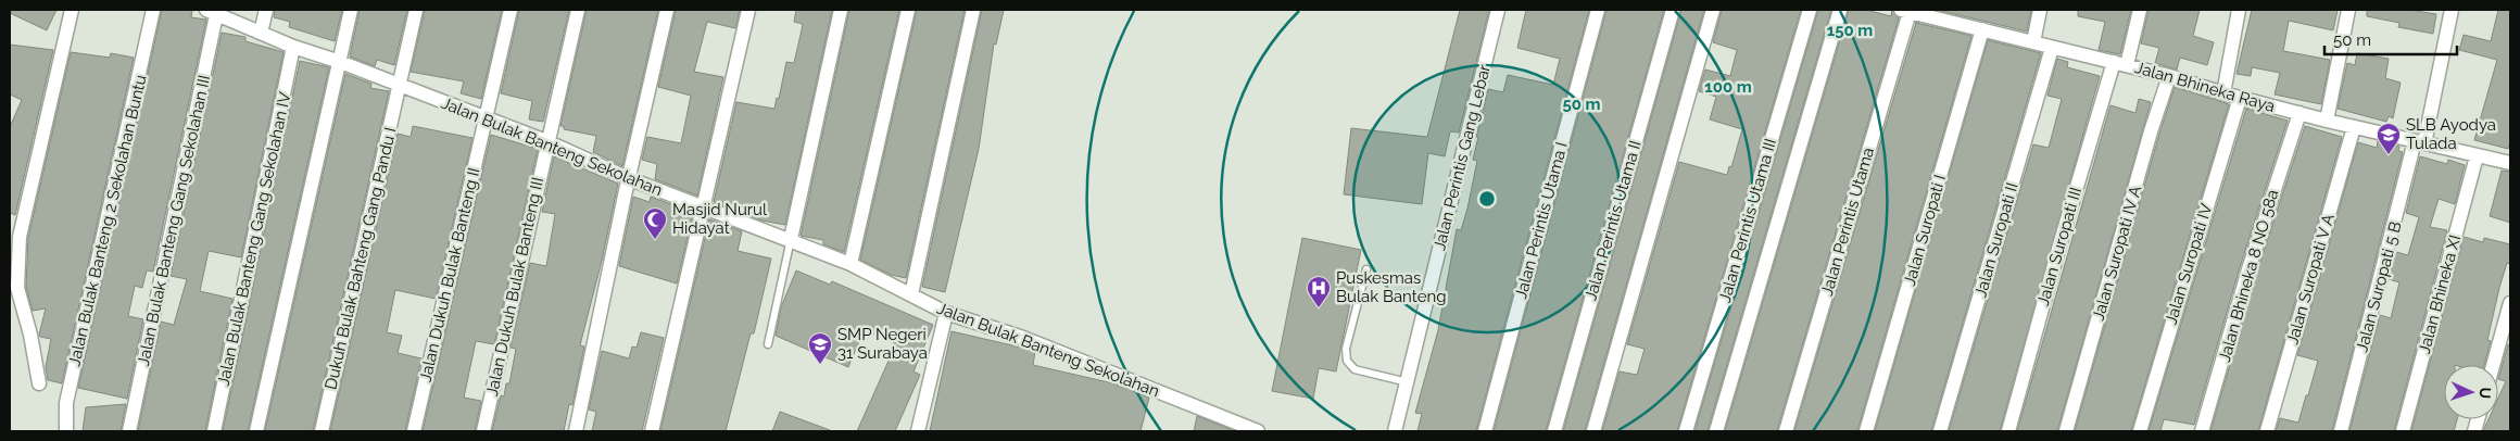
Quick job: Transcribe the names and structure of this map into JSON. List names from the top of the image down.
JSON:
{
  "streets": {
    "street": [
      "Jalan Bhineka Raya",
      "Jalan Bulak Banteng Sekolahan",
      "Jalan Perintis Gang Lebar",
      "Jalan Bulak Banteng 2 Sekolahan Buntu",
      "Jalan Bulak Banteng Gang Sekolahan III",
      "Jalan Perintis Utama I",
      "Jalan Perintis Utama II",
      "Jalan Perintis Utama III",
      "Jalan Perintis Utama",
      "Jalan Suropati I",
      "Jalan Bulak Banteng Gang Sekolahan IV",
      "Jalan Suropati II",
      "Jalan Suropati III",
      "Jalan Suropati IV A",
      "Dukuh Bulak Bahteng Gang Pandu I",
      "Jalan Suropati IV",
      "Jalan Dukuh Bulak Banteng II",
      "Jalan Bhineka 8 NO 58a",
      "Jalan Suropati V A",
      "Jalan Dukuh Bulak Banteng III",
      "Jalan Suropati 5 B",
      "Jalan Bhineka XI"
    ]
  },
  "crossings": [
    ["Jalan Bhineka Raya", "Jalan Perintis Utama"],
    ["Jalan Bhineka Raya", "Jalan Suropati I"],
    ["Jalan Bhineka Raya", "Jalan Suropati II"],
    ["Jalan Bhineka Raya", "Jalan Suropati III"],
    ["Jalan Bhineka Raya", "Jalan Suropati IV A"],
    ["Jalan Bhineka Raya", "Jalan Suropati IV"],
    ["Jalan Bhineka Raya", "Jalan Bhineka 8 NO 58a"],
    ["Jalan Bhineka Raya", "Jalan Suropati V A"],
    ["Jalan Bhineka Raya", "Jalan Suropati 5 B"],
    ["Jalan Bhineka Raya", "Jalan Bhineka XI"],
    ["Jalan Bulak Banteng Sekolahan", "Jalan Bulak Banteng Gang Sekolahan III"],
    ["Jalan Bulak Banteng Sekolahan", "Jalan Bulak Banteng Gang Sekolahan IV"],
    ["Jalan Bulak Banteng Sekolahan", "Dukuh Bulak Bahteng Gang Pandu I"],
    ["Jalan Bulak Banteng Sekolahan", "Jalan Dukuh Bulak Banteng II"],
    ["Jalan Bulak Banteng Sekolahan", "Jalan Dukuh Bulak Banteng III"]
  ],
  "places": {
    "school or university": ["SLB Ayodya Tulada", "SMP Negeri 31 Surabaya"],
    "mosque": ["Masjid Nurul Hidayat"],
    "hospital": ["Puskesmas Bulak Banteng"]
  },
  "scale_bar": "50 m",
  "north": "right",
  "rings": ["150 m", "100 m", "50 m"]
}
